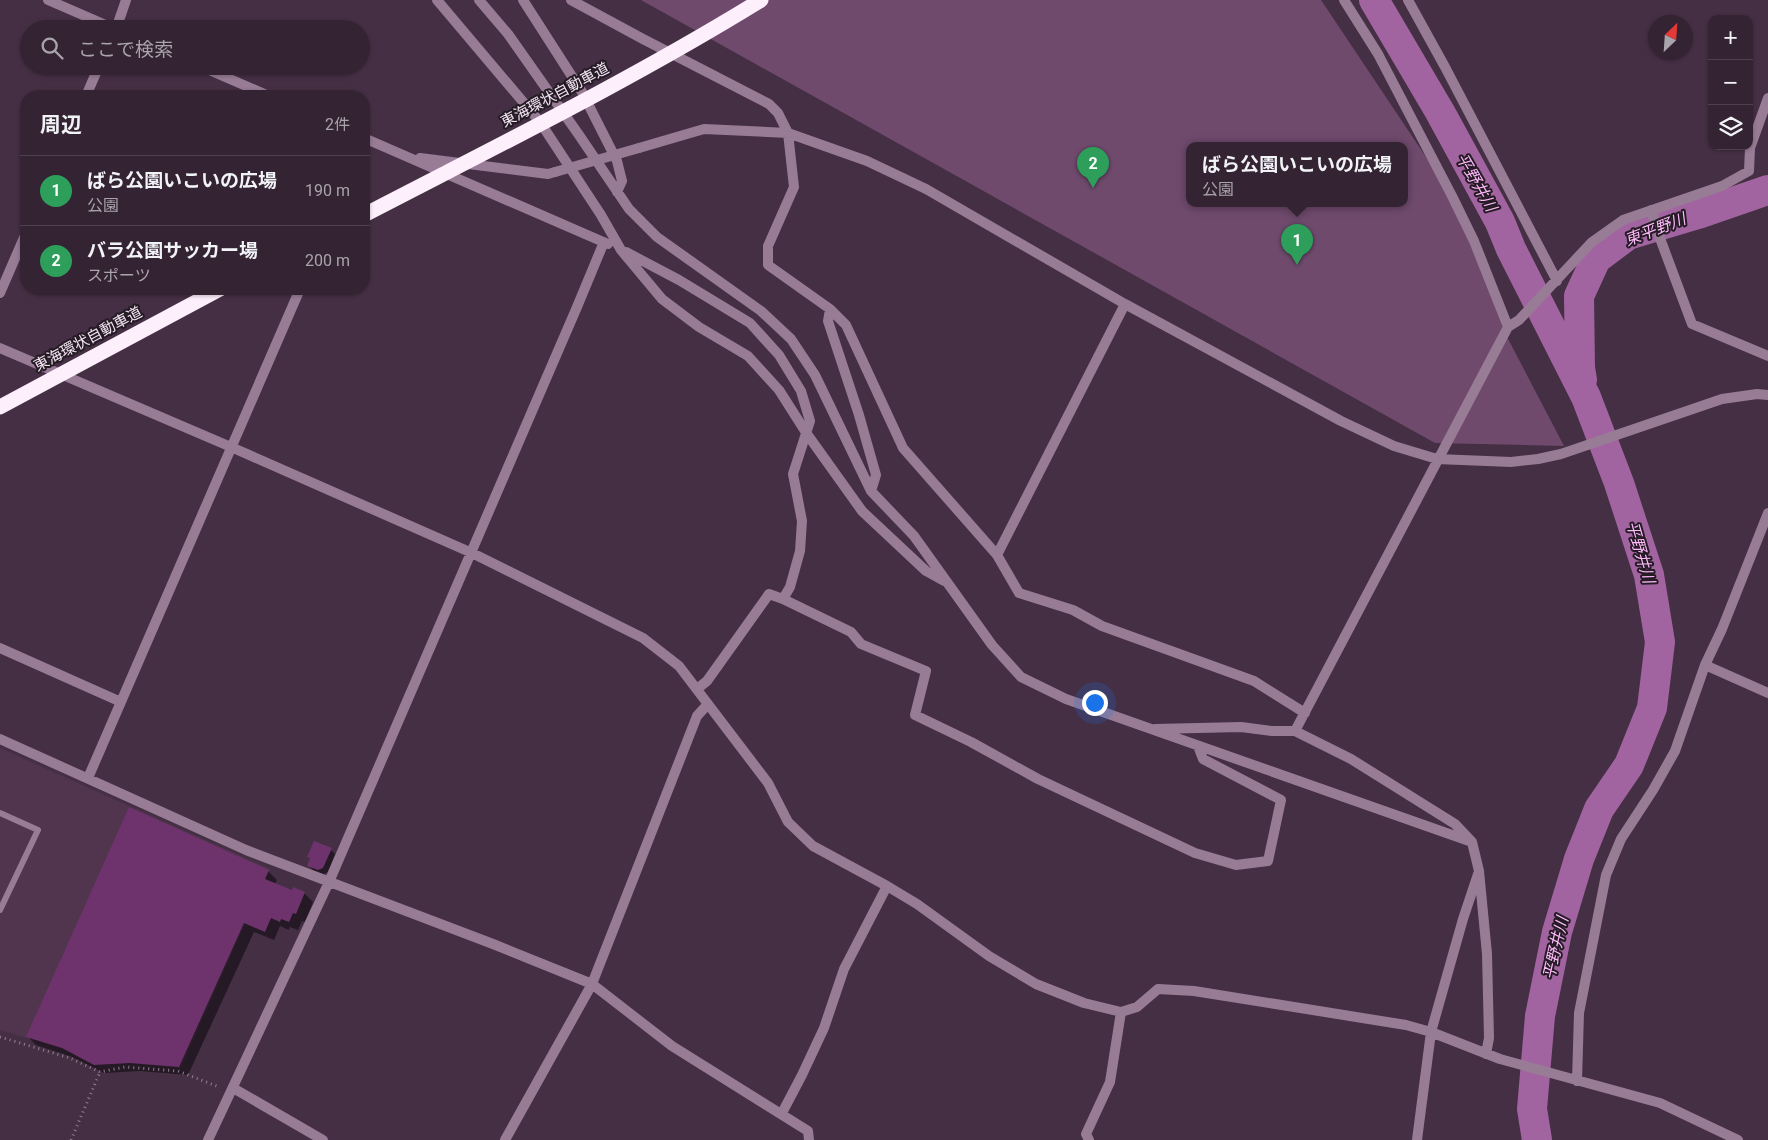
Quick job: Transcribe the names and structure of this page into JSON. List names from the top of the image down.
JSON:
{
  "streets": {
    "highway": ["東海環状自動車道"]
  },
  "water": ["平野井川", "東平野川"],
  "north": "top right",
  "page": {
    "map_buttons": ["+", "−"],
    "search": "ここで検索",
    "heading": ["周辺", "2件"],
    "popup": ["ばら公園いこいの広場", "公園"],
    "pins": ["2", "1"],
    "list": [
      {
        "mark": "1",
        "name": "ばら公園いこいの広場",
        "note": "公園",
        "value": "190 m"
      },
      {
        "mark": "2",
        "name": "バラ公園サッカー場",
        "note": "スポーツ",
        "value": "200 m"
      }
    ]
  }
}
